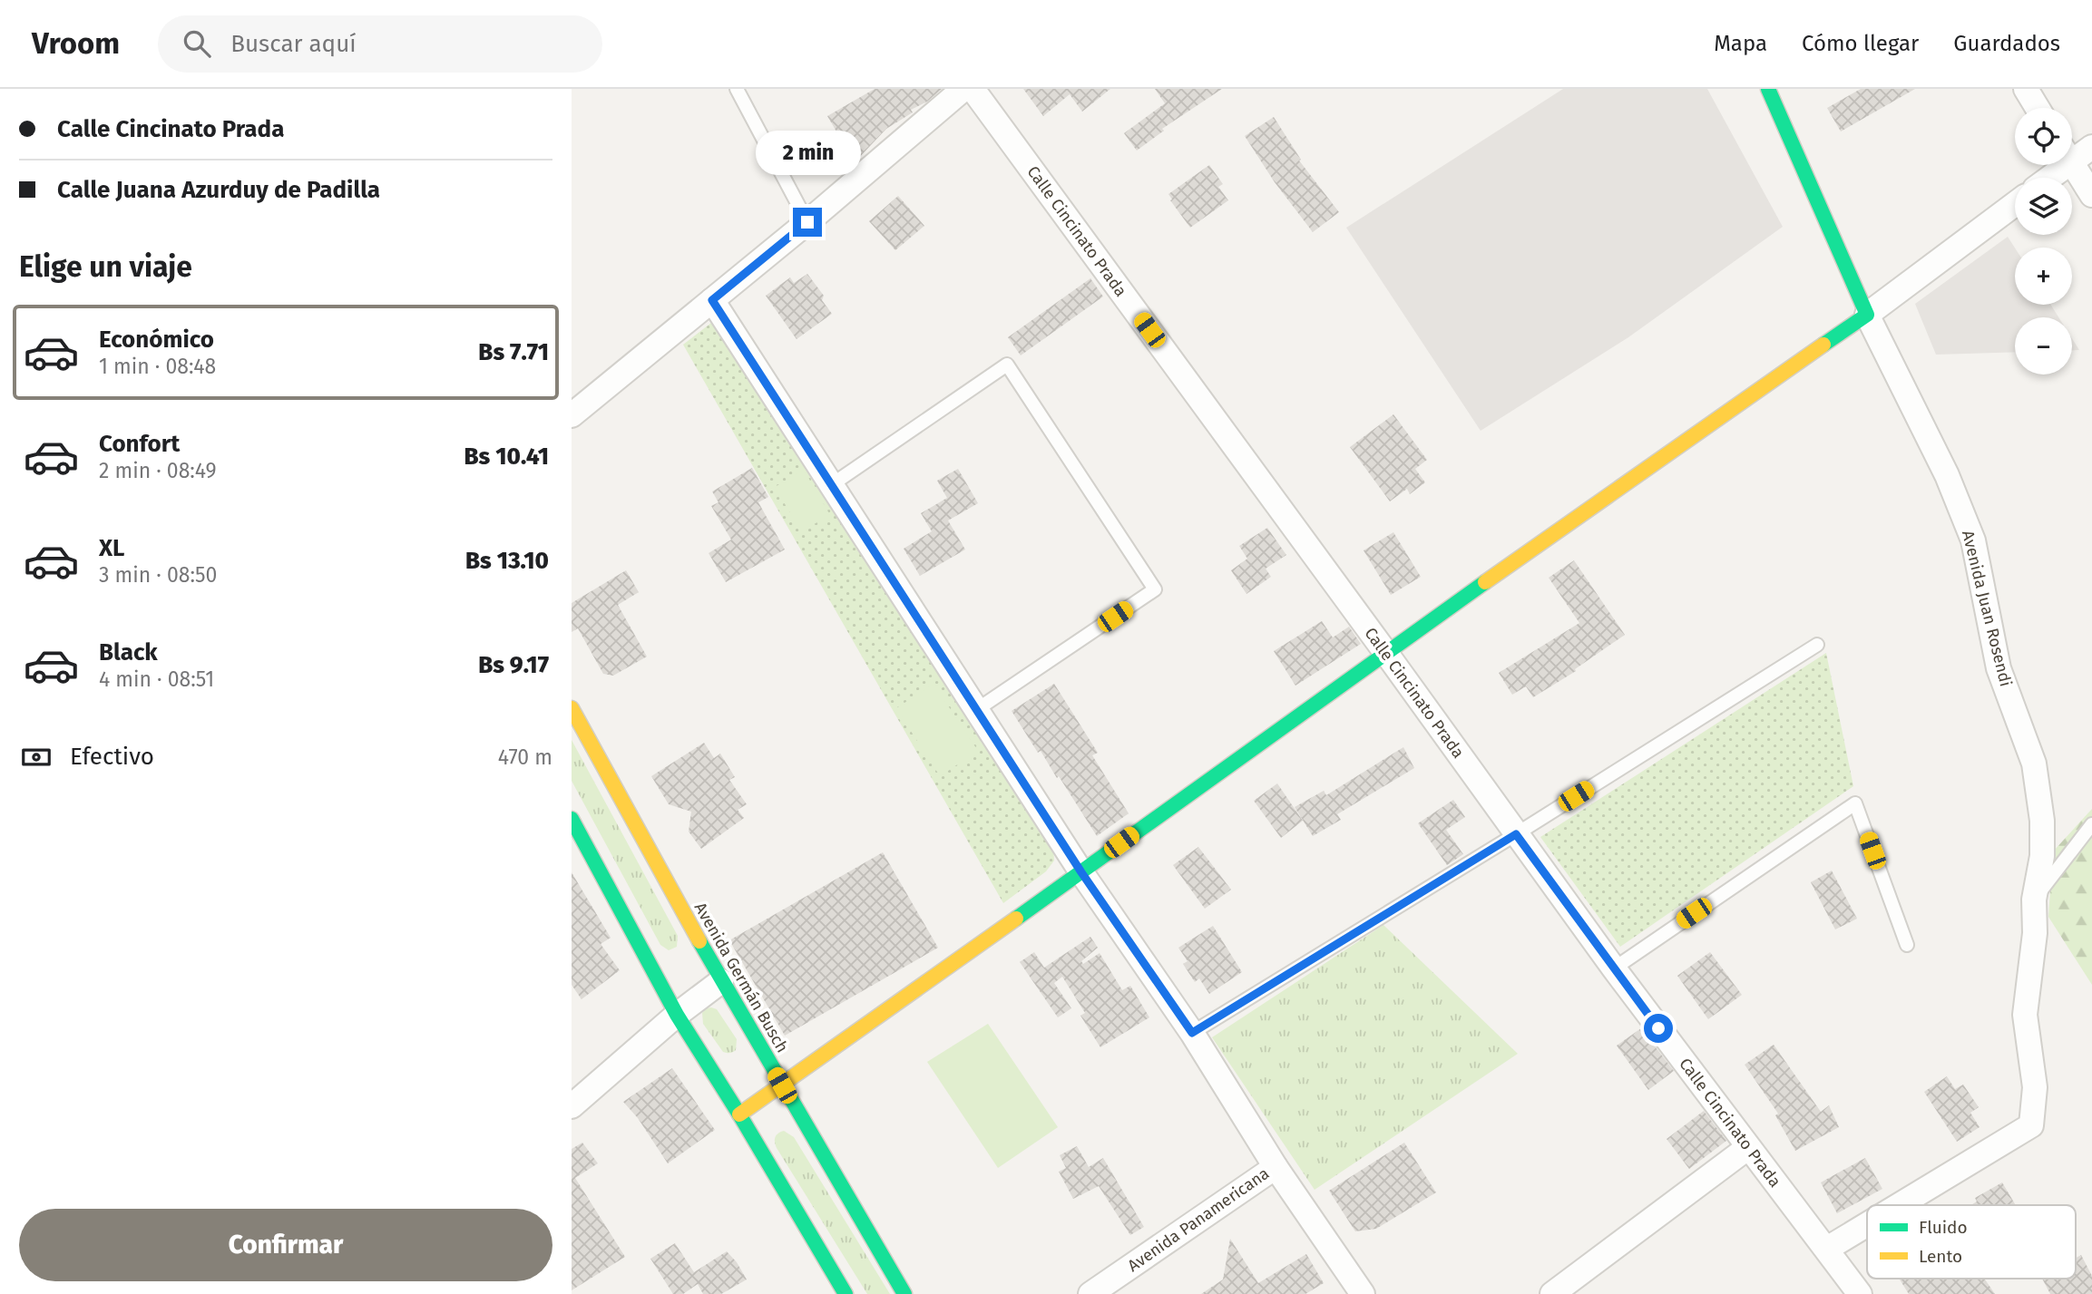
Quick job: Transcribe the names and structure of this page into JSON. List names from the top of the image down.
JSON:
{
  "streets": {
    "main road": ["Avenida Juan Rosendi", "Avenida Germán Busch"],
    "street": ["Calle Cincinato Prada", "Avenida Panamericana"]
  },
  "crossings": [
    ["Calle Cincinato Prada", "Avenida Juan Rosendi"]
  ],
  "legend": ["Fluido", "Lento"],
  "page": {
    "header": "Vroom",
    "search": "Buscar aquí",
    "nav": ["Mapa", "Cómo llegar", "Guardados"],
    "banner": ["Calle Cincinato Prada", "Calle Juana Azurduy de Padilla"],
    "map_buttons": ["+", "−"],
    "bubble": "2 min",
    "heading": "Elige un viaje",
    "list": [
      {
        "name": "Económico",
        "note": "1 min · 08:48",
        "value": "Bs 7.71"
      },
      {
        "name": "Confort",
        "note": "2 min · 08:49",
        "value": "Bs 10.41"
      },
      {
        "name": "XL",
        "note": "3 min · 08:50",
        "value": "Bs 13.10"
      },
      {
        "name": "Black",
        "note": "4 min · 08:51",
        "value": "Bs 9.17"
      }
    ],
    "pay": ["Efectivo", "470 m"],
    "buttons": "Confirmar"
  }
}
